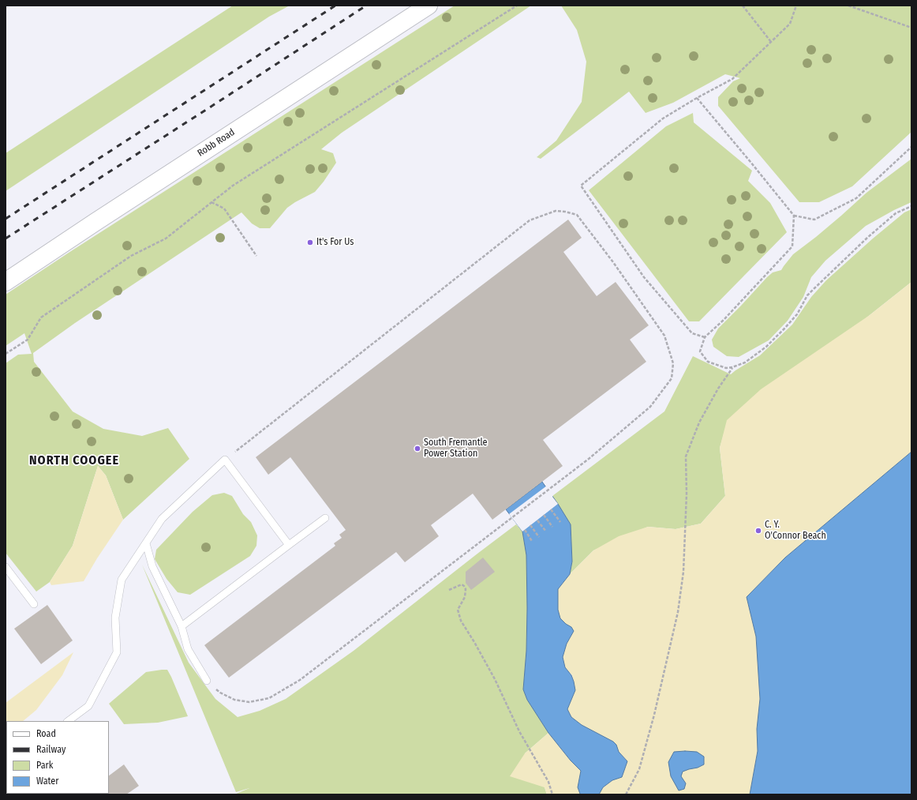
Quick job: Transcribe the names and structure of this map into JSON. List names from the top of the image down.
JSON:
{
  "streets": {
    "street": ["Robb Road"]
  },
  "districts": ["NORTH COOGEE"],
  "places": ["It's For Us", "South Fremantle Power Station", "C. Y. O'Connor Beach"],
  "legend": [
    "Road",
    "Railway",
    "Park",
    "Water"
  ]
}
